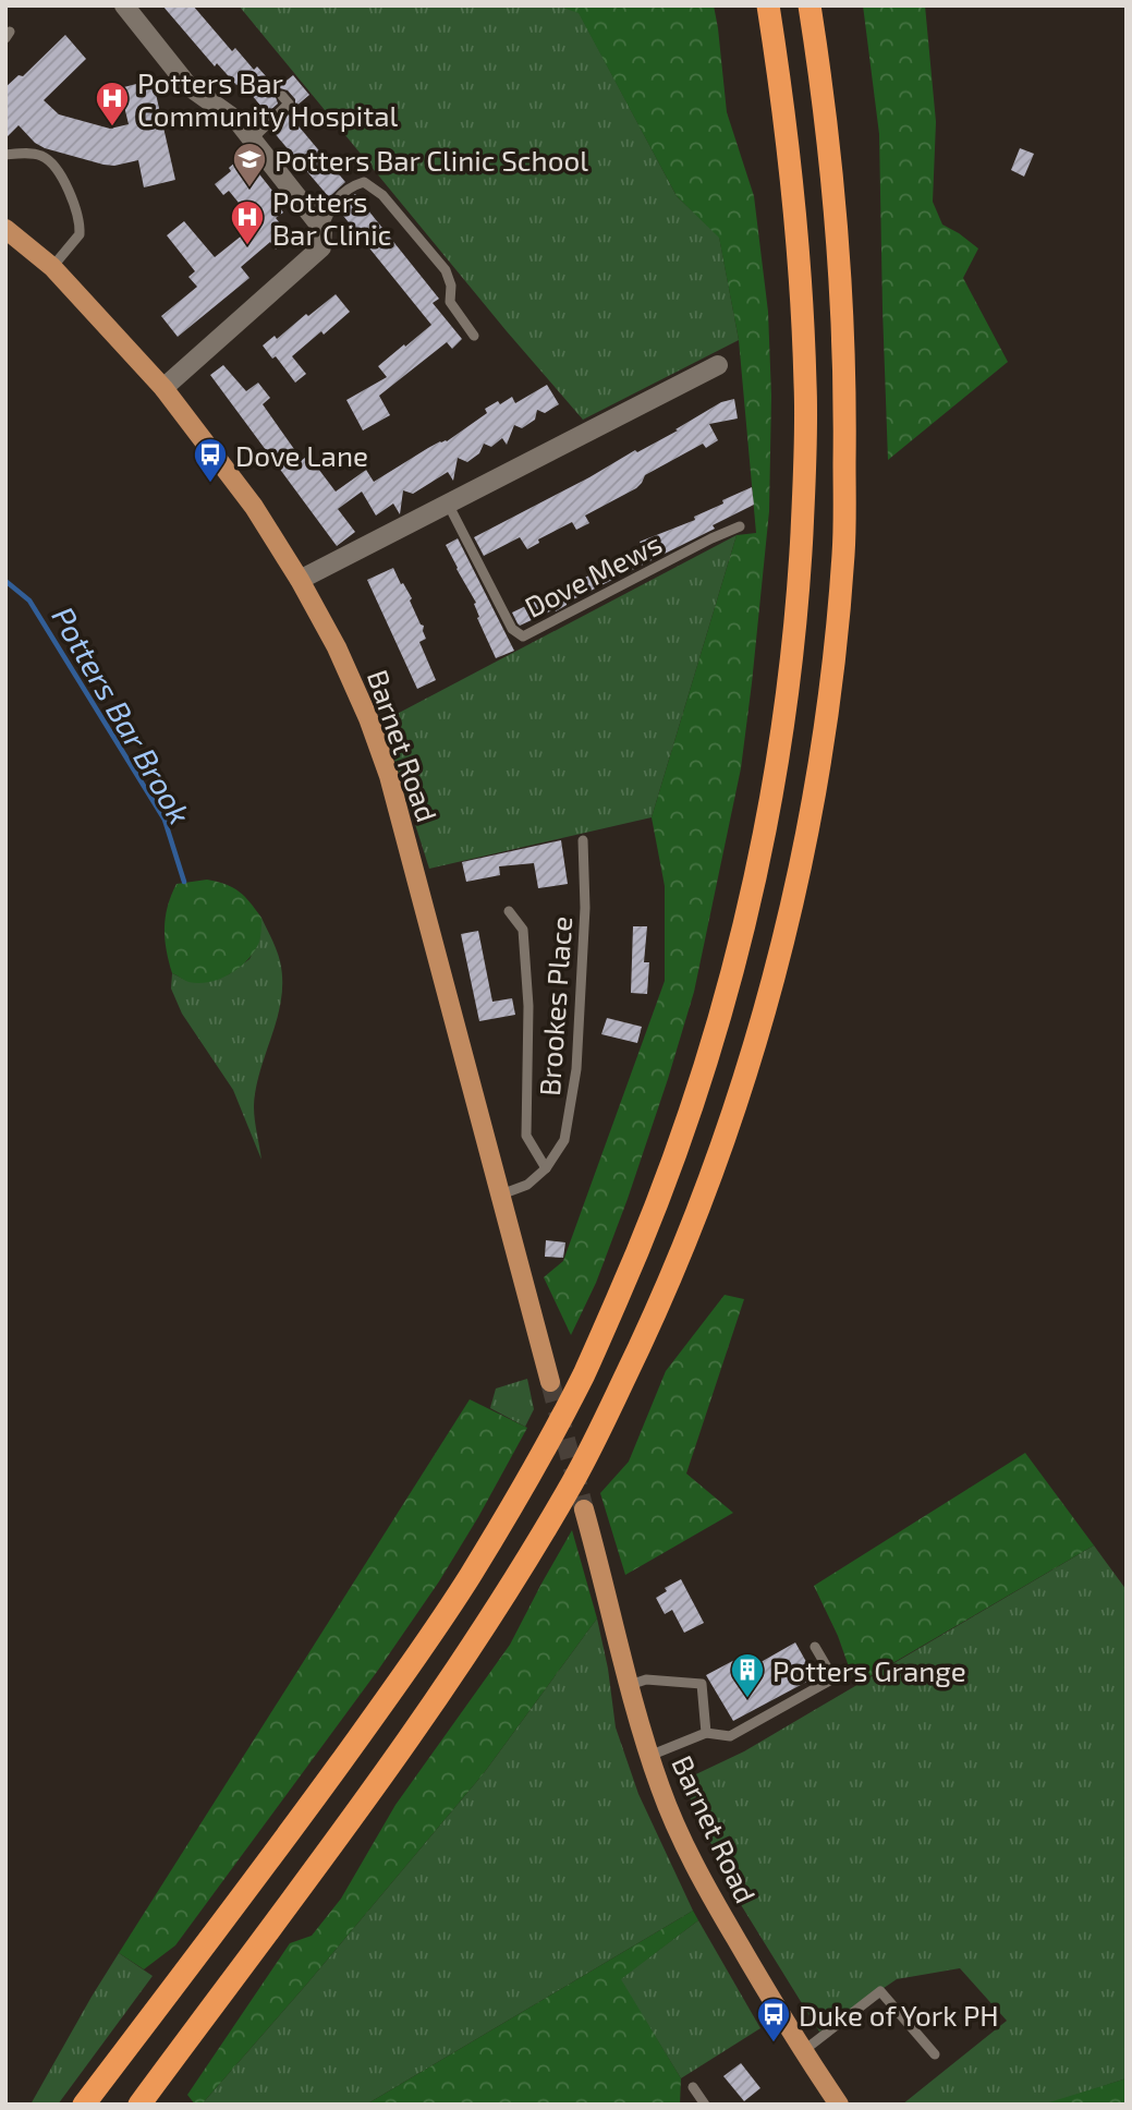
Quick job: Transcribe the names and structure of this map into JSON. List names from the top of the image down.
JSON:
{
  "streets": {
    "main road": ["Barnet Road"],
    "lane": ["Dove Mews", "Brookes Place"]
  },
  "crossings": [
    ["Barnet Road", "Brookes Place"]
  ],
  "water": ["Potters Bar Brook"],
  "places": {
    "hospital": ["Potters Bar Community Hospital", "Potters Bar Clinic"],
    "school or university": ["Potters Bar Clinic School"],
    "bus stop": ["Dove Lane", "Duke of York PH"],
    "building": ["Potters Grange"]
  }
}
